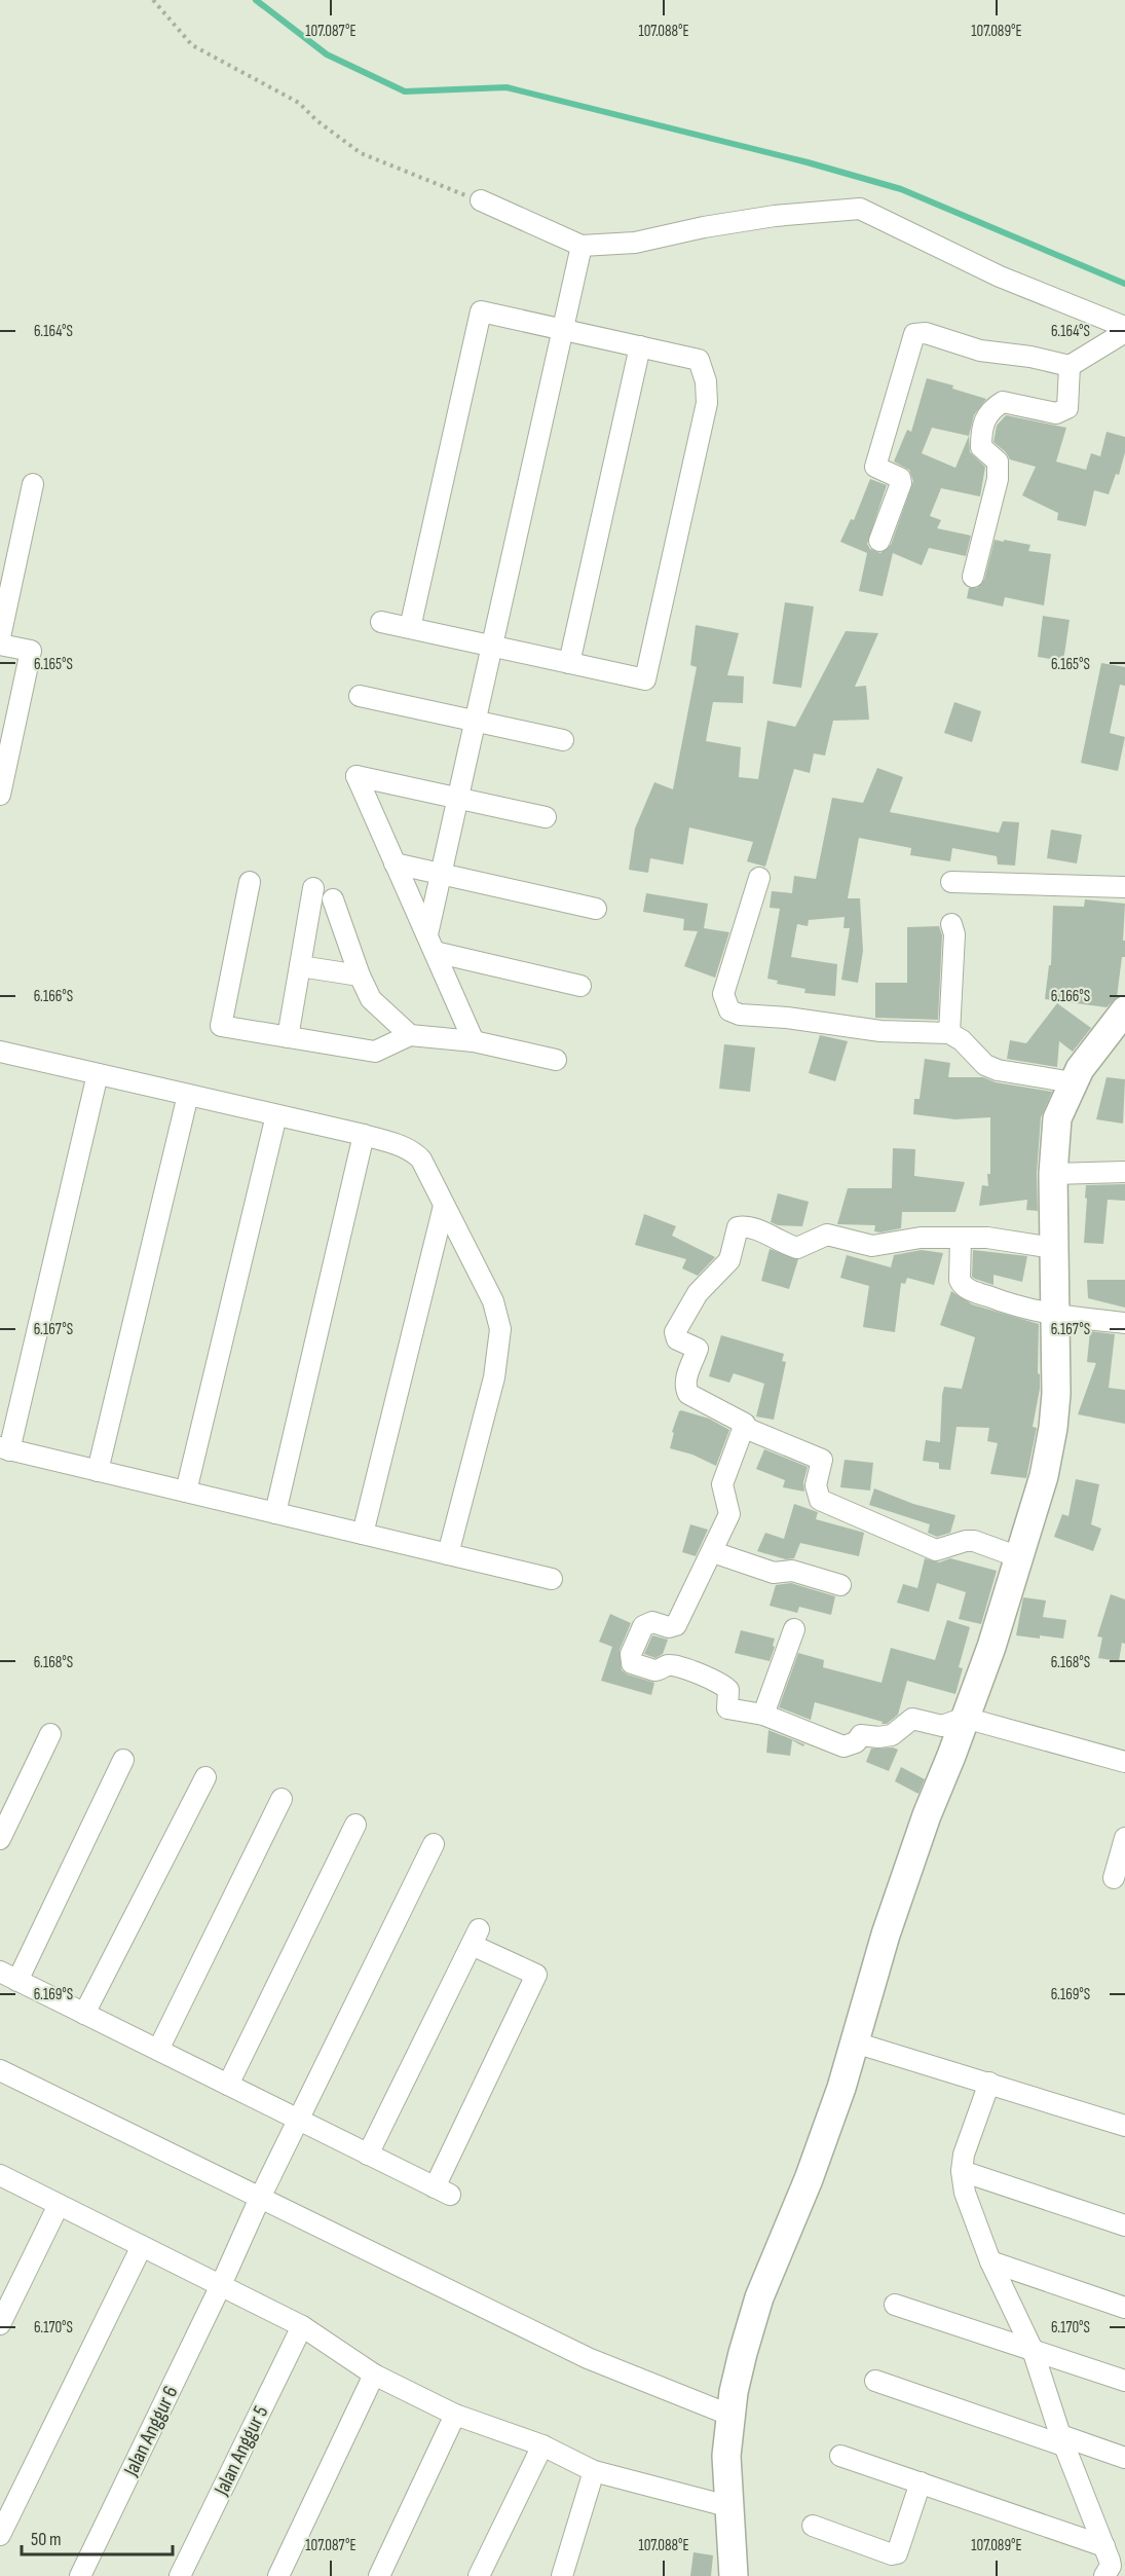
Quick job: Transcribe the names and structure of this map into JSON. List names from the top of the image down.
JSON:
{
  "streets": {
    "street": ["Jalan Anggur 6", "Jalan Anggur 5"]
  },
  "scale_bar": "50 m",
  "coordinates": [
    "107.087°E",
    "107.088°E",
    "107.089°E",
    "6.164°S",
    "6.165°S",
    "6.166°S",
    "6.167°S",
    "6.168°S",
    "6.169°S",
    "6.170°S"
  ]
}
